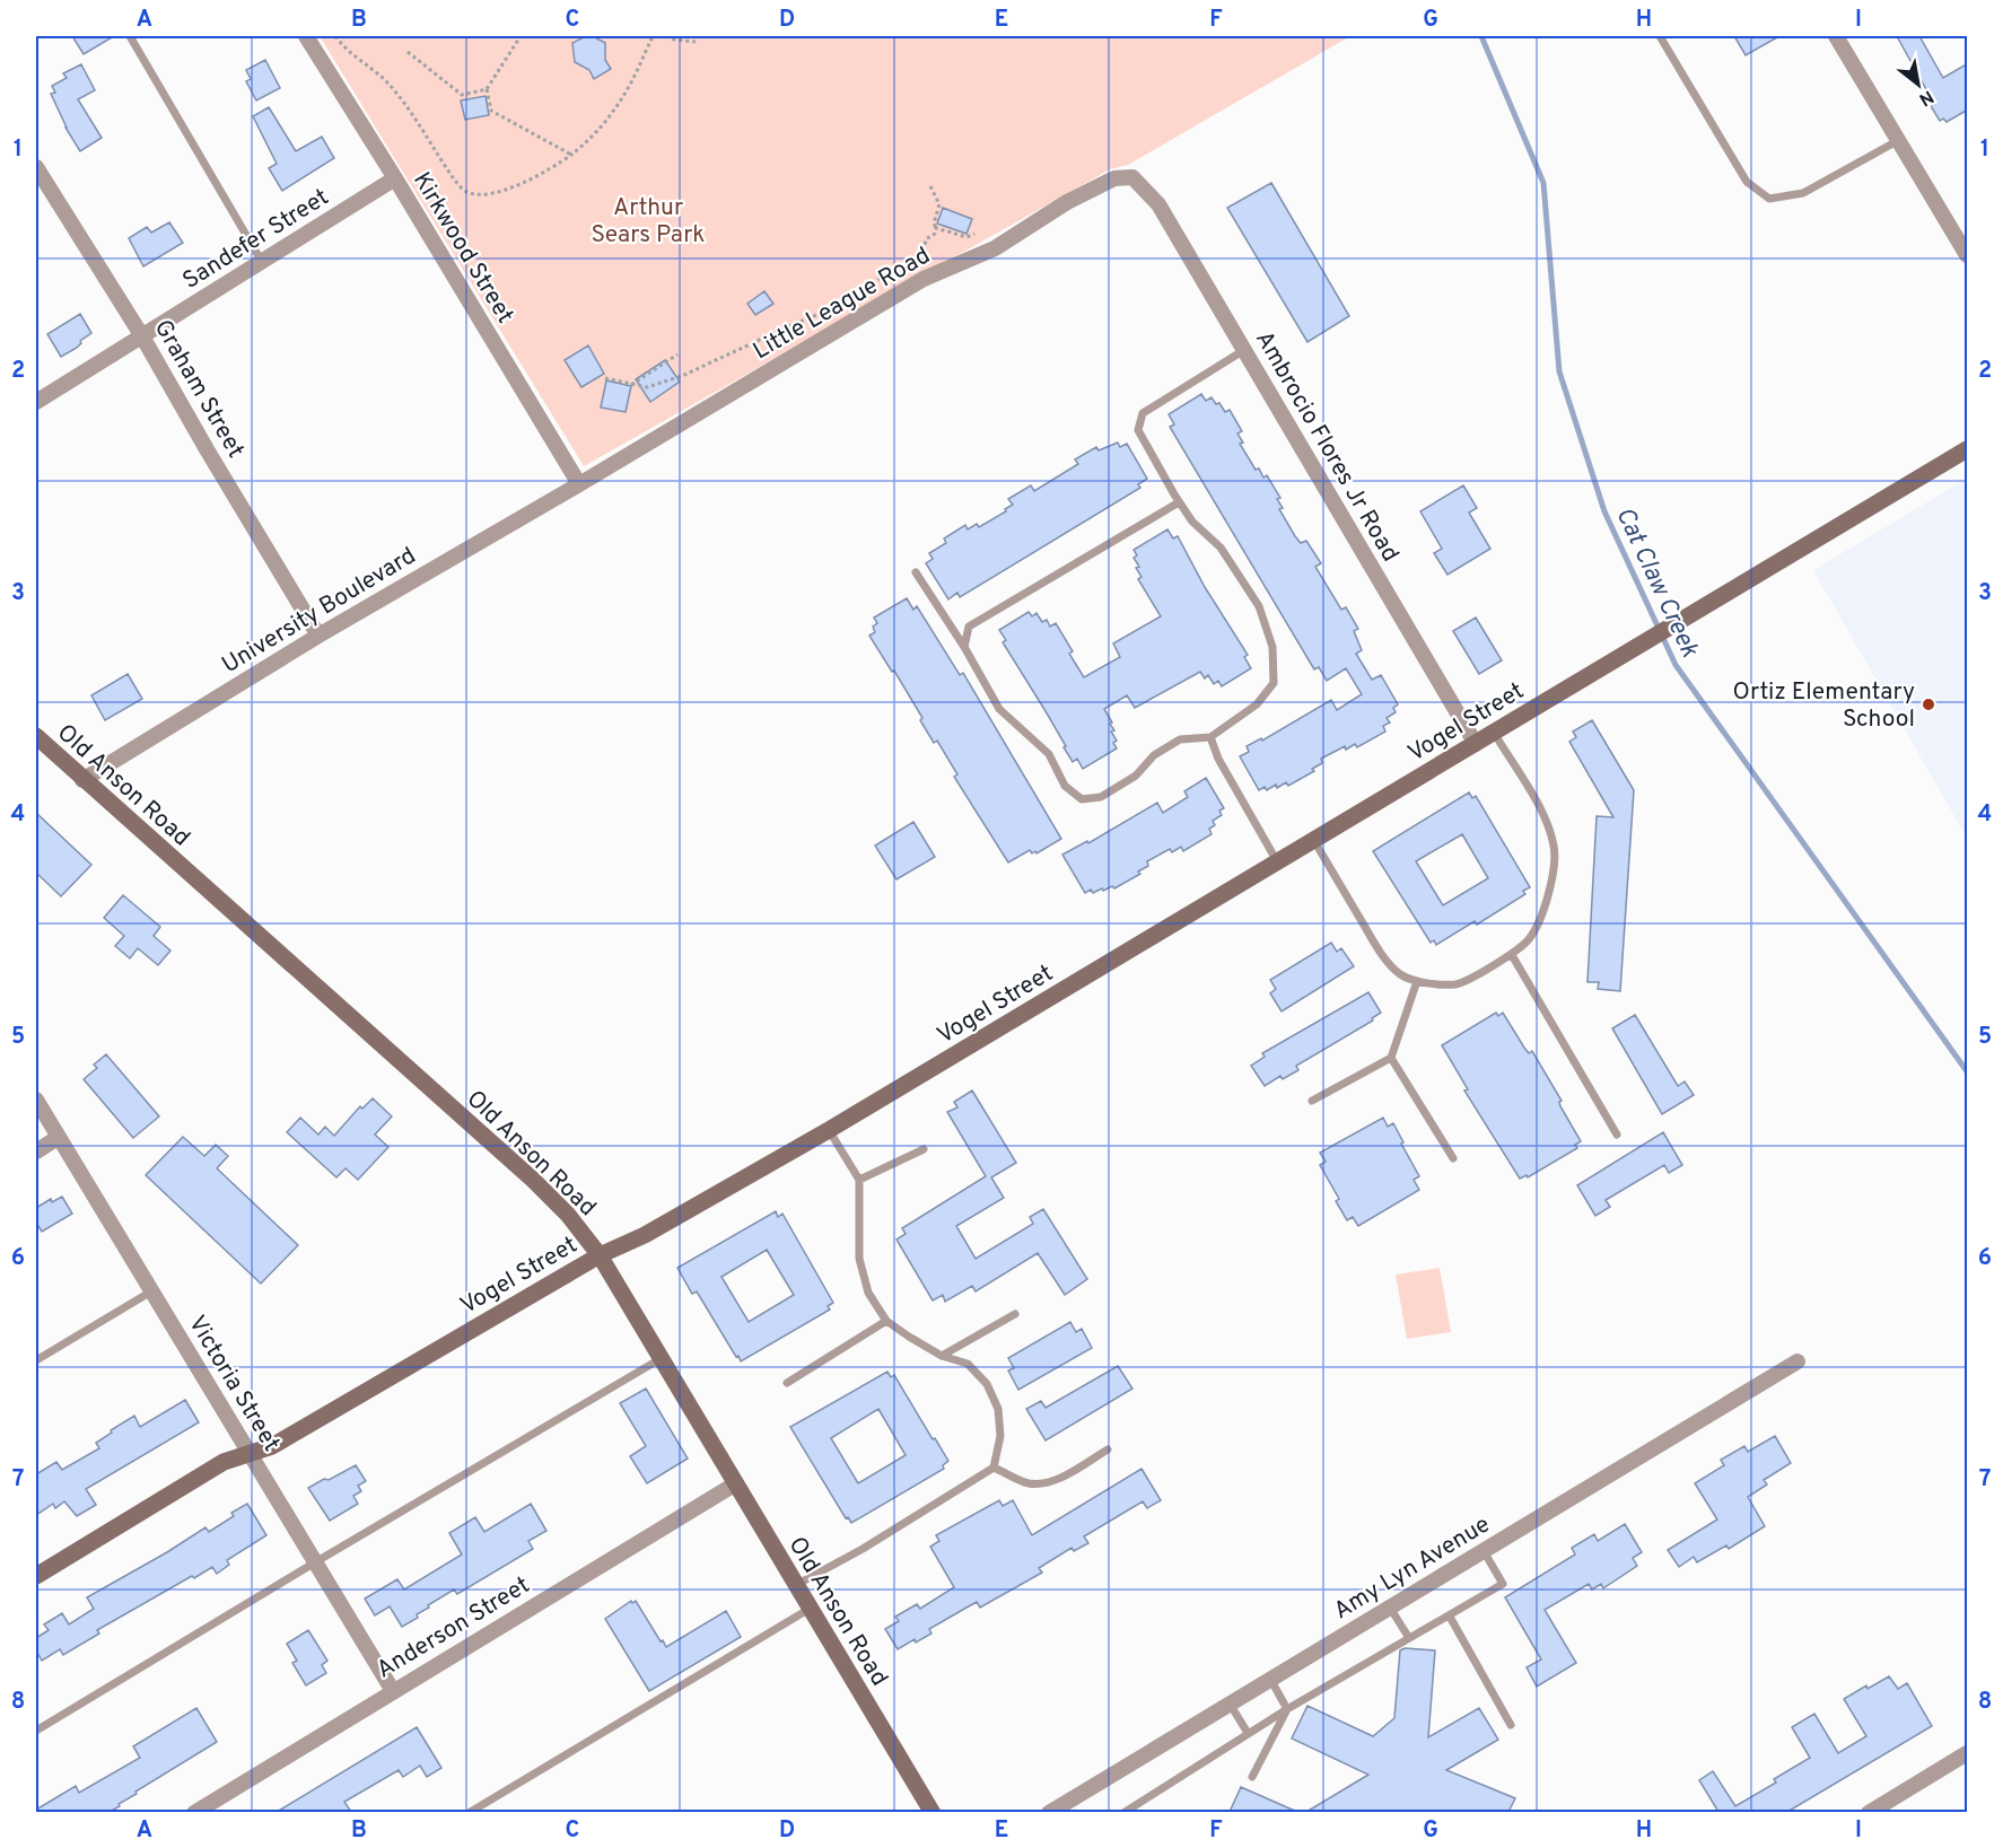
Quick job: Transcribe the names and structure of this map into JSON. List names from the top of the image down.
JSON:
{
  "streets": {
    "street": [
      "Sandefer Street",
      "Kirkwood Street",
      "Little League Road",
      "Graham Street",
      "Ambrocio Flores Jr Road",
      "University Boulevard",
      "Vogel Street",
      "Old Anson Road",
      "Victoria Street",
      "Amy Lyn Avenue",
      "Anderson Street"
    ]
  },
  "crossings": [
    ["Sandefer Street", "Kirkwood Street"],
    ["Sandefer Street", "Graham Street"],
    ["Kirkwood Street", "Little League Road"],
    ["Kirkwood Street", "University Boulevard"],
    ["Little League Road", "Ambrocio Flores Jr Road"],
    ["Little League Road", "University Boulevard"],
    ["Graham Street", "University Boulevard"],
    ["Ambrocio Flores Jr Road", "Vogel Street"],
    ["University Boulevard", "Old Anson Road"],
    ["Vogel Street", "Old Anson Road"],
    ["Vogel Street", "Victoria Street"],
    ["Old Anson Road", "Anderson Street"],
    ["Victoria Street", "Anderson Street"]
  ],
  "water": ["Cat Claw Creek"],
  "parks": ["Arthur Sears Park"],
  "places": ["Ortiz Elementary School"],
  "north": "bottom right",
  "grid": {
    "columns": [
      "A",
      "B",
      "C",
      "D",
      "E",
      "F",
      "G",
      "H",
      "I"
    ],
    "rows": [
      "1",
      "2",
      "3",
      "4",
      "5",
      "6",
      "7",
      "8"
    ]
  }
}
